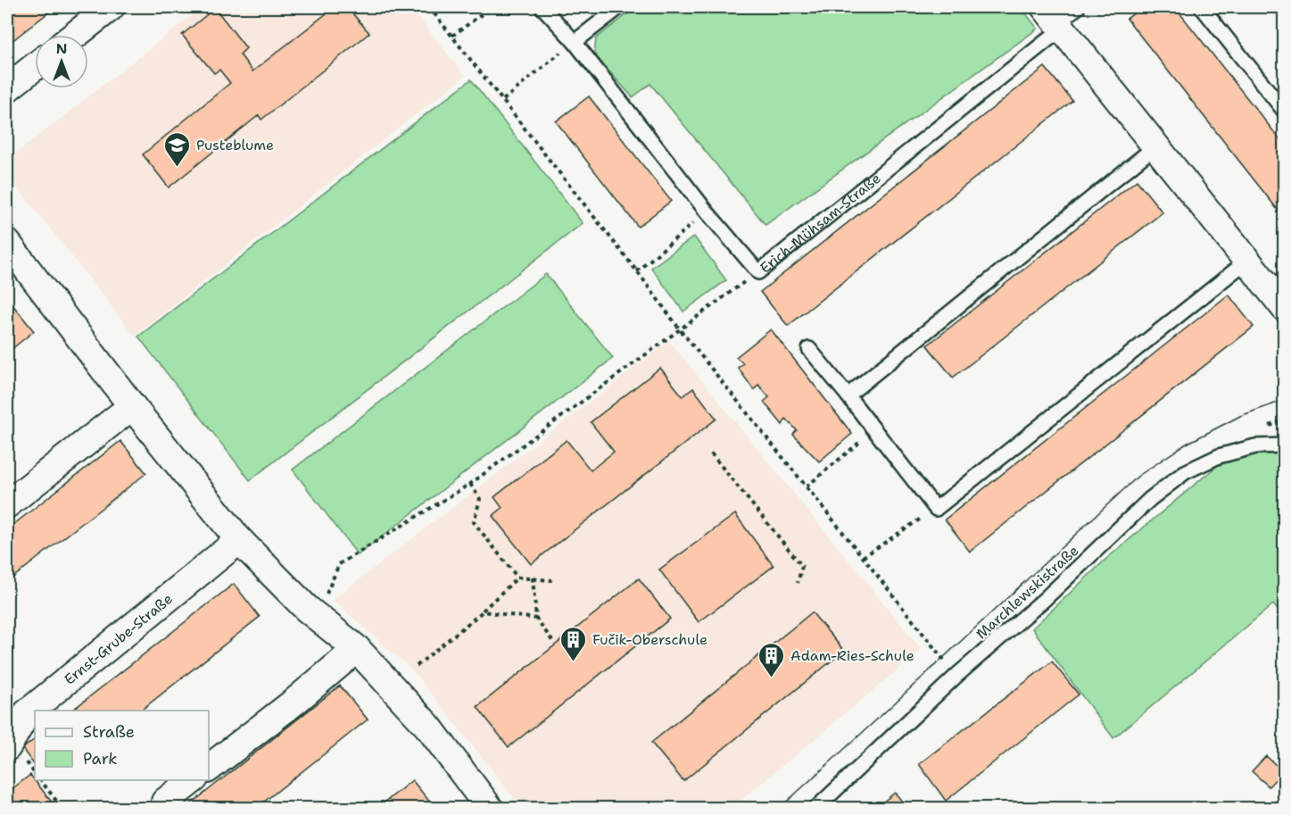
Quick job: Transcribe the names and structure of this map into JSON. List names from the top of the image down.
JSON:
{
  "streets": {
    "street": ["Erich-Mühsam-Straße", "Ernst-Grube-Straße"],
    "lane": ["Marchlewskistraße"]
  },
  "places": {
    "school or university": ["Pusteblume"],
    "building": ["Fučik-Oberschule", "Adam-Ries-Schule"]
  },
  "legend": ["Straße", "Park"],
  "north": "top"
}
